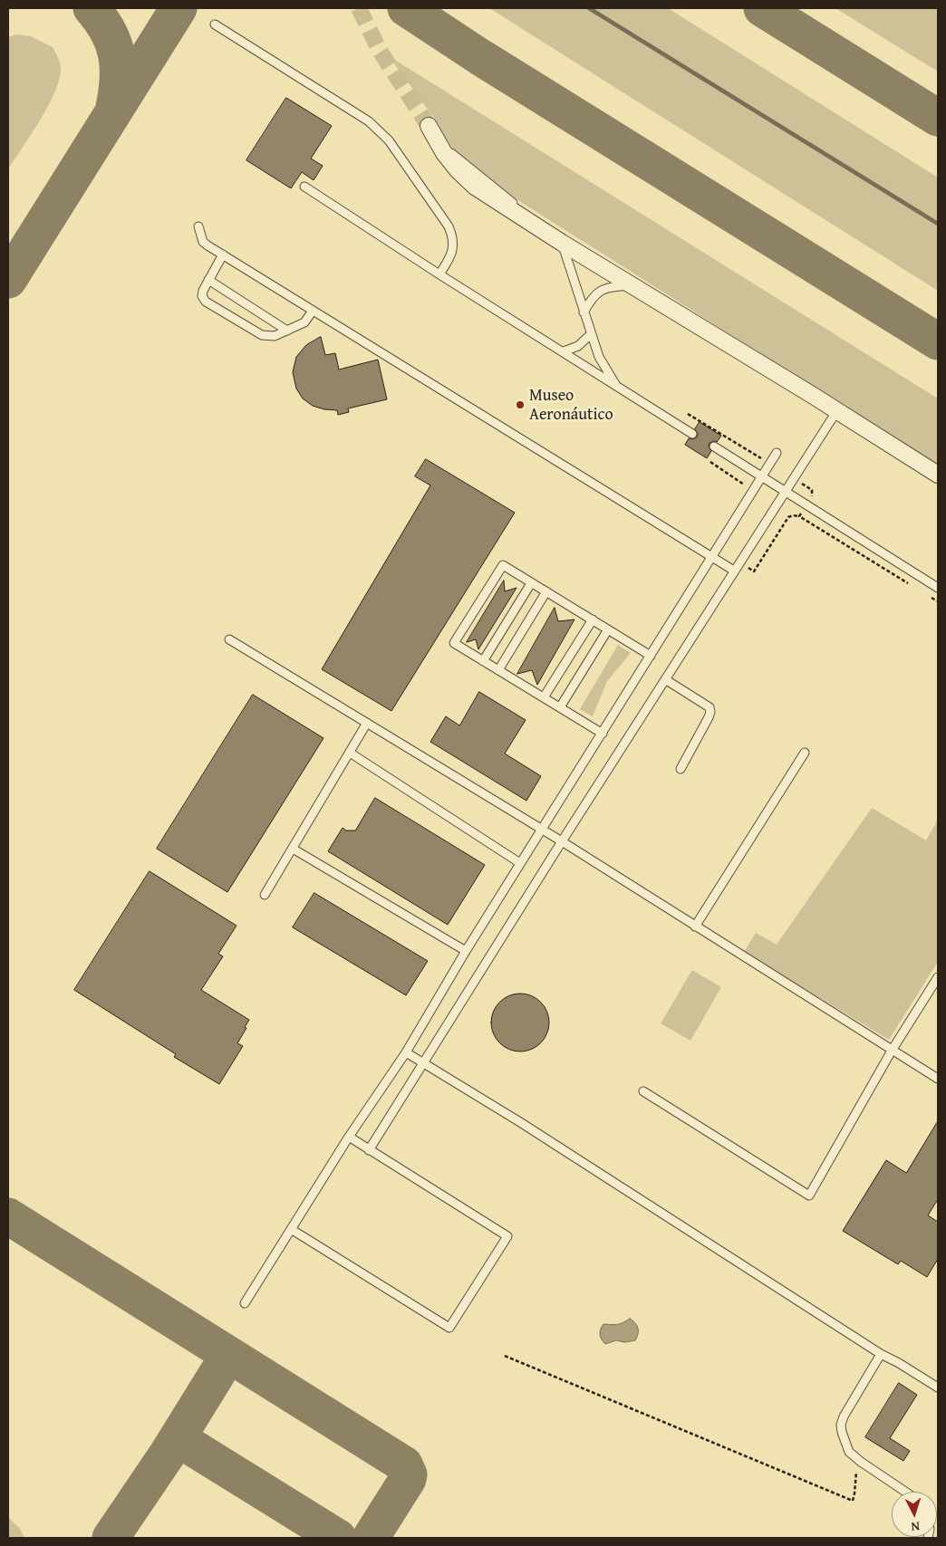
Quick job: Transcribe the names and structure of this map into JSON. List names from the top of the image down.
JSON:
{
  "places": ["Museo Aeronáutico"],
  "north": "bottom"
}
